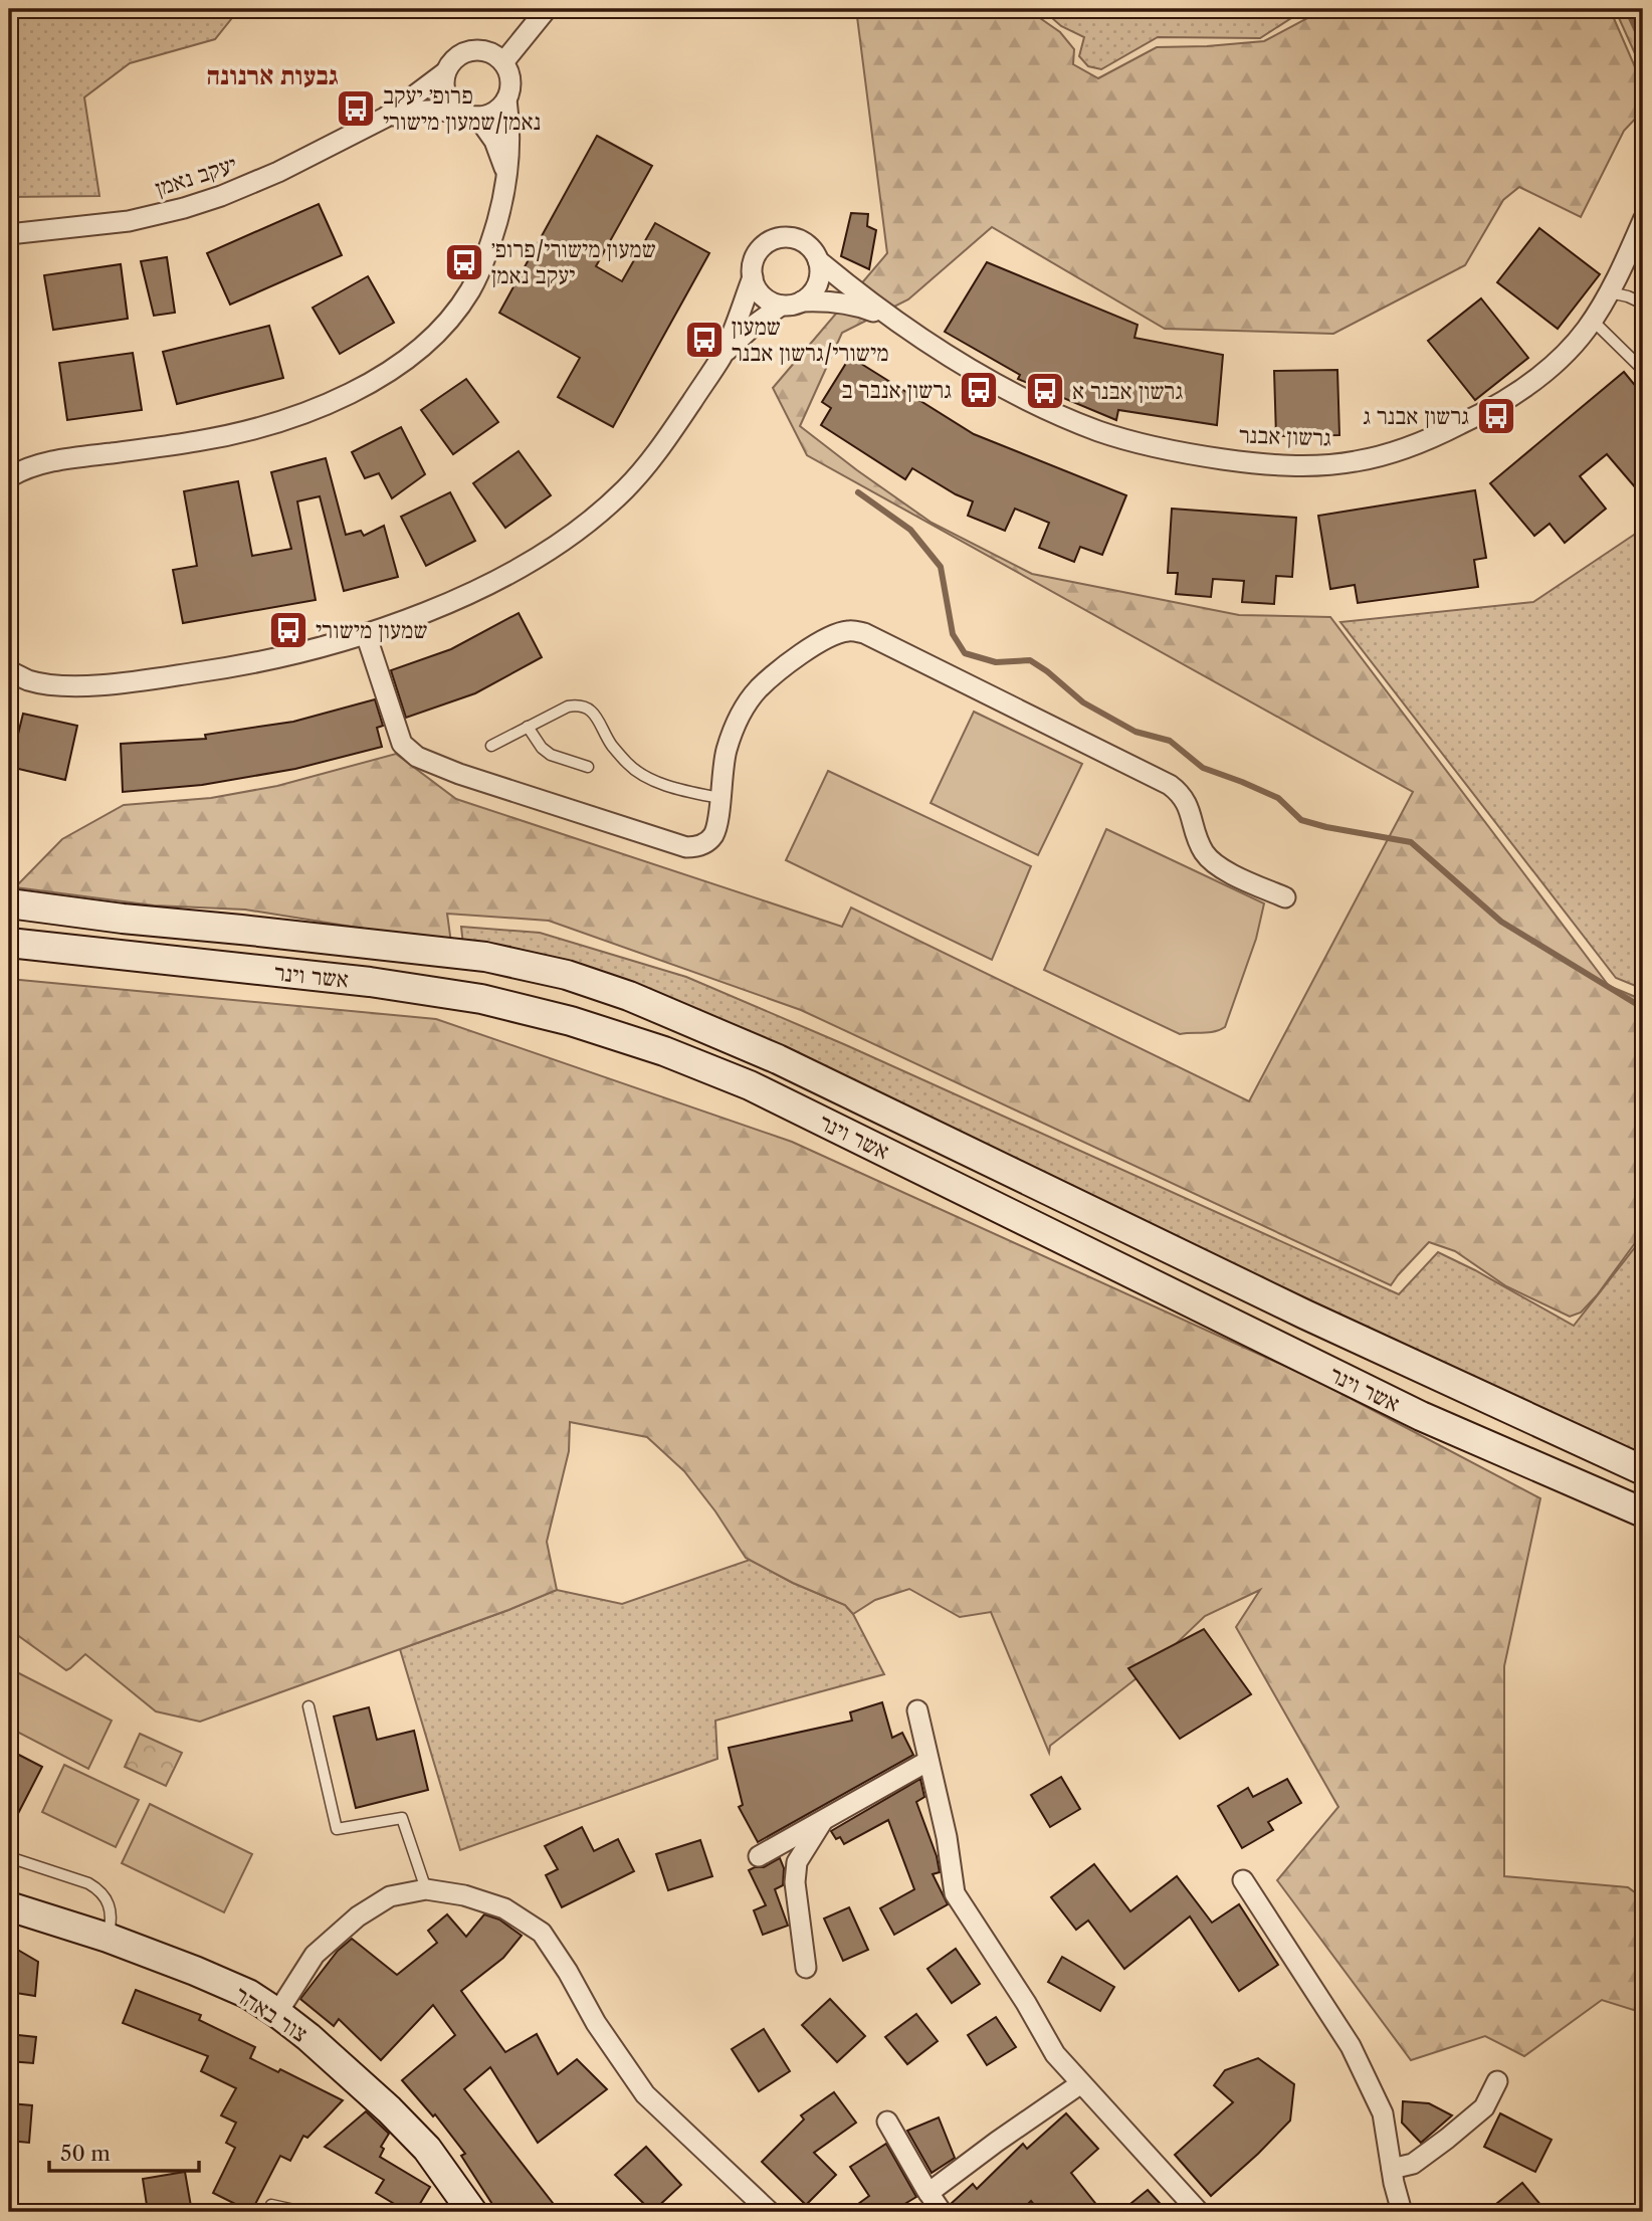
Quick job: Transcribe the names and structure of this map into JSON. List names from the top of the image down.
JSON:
{
  "streets": {
    "main road": ["אשר וינר", "צור באהר"],
    "street": ["יעקב נאמן", "גרשון אבנר"]
  },
  "districts": ["גבעות ארנונה"],
  "places": {
    "bus stop": [
      "פרופ׳ יעקב נאמן/שמעון מישורי",
      "שמעון מישורי/פרופ׳ יעקב נאמן",
      "שמעון מישורי/גרשון אבנר",
      "גרשון אנבר ב",
      "גרשון אבנר א",
      "גרשון אבנר ג",
      "שמעון מישורי"
    ]
  },
  "scale_bar": "50 m"
}
